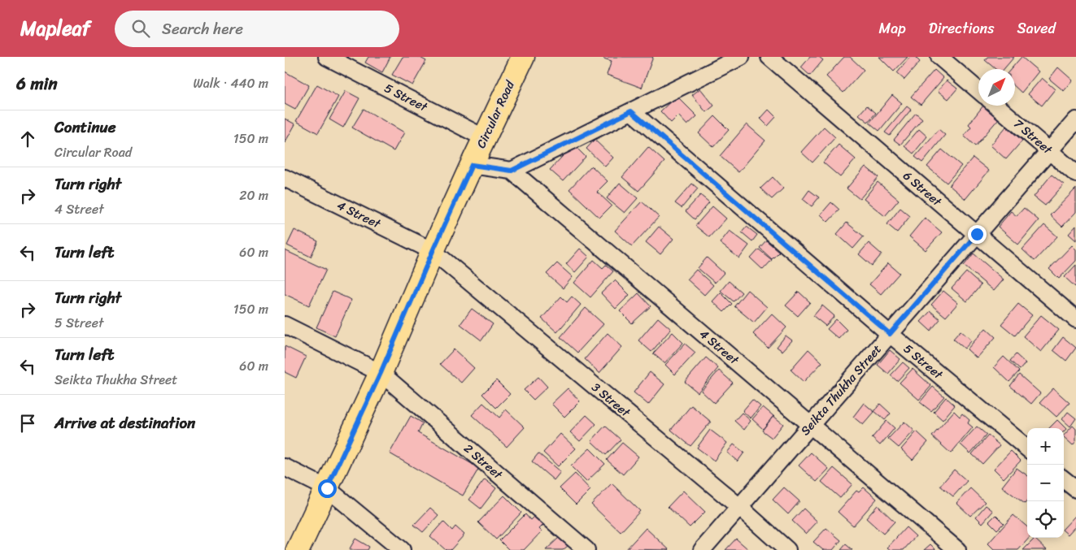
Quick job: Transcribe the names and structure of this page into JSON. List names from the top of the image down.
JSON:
{
  "streets": {
    "main road": ["Circular Road"],
    "street": [
      "5 Street",
      "7 Street",
      "6 Street",
      "4 Street",
      "Seikta Thukha Street",
      "3 Street",
      "2 Street"
    ]
  },
  "crossings": [
    ["5 Street", "Circular Road"],
    ["5 Street", "Seikta Thukha Street"],
    ["Circular Road", "4 Street"],
    ["Circular Road", "3 Street"],
    ["Circular Road", "2 Street"],
    ["7 Street", "Seikta Thukha Street"],
    ["6 Street", "Seikta Thukha Street"],
    ["4 Street", "Seikta Thukha Street"],
    ["4 Street", "3 Street"],
    ["Seikta Thukha Street", "3 Street"]
  ],
  "north": "top right",
  "page": {
    "header": "Mapleaf",
    "search": "Search here",
    "nav": ["Map", "Directions", "Saved"],
    "heading": ["6 min", "Walk · 440 m"],
    "list": [
      ["Continue", "Circular Road", "150 m"],
      ["Turn right", "4 Street", "20 m"],
      ["Turn left", "60 m"],
      ["Turn right", "5 Street", "150 m"],
      ["Turn left", "Seikta Thukha Street", "60 m"],
      "Arrive at destination"
    ],
    "map_buttons": ["+", "−"]
  }
}
